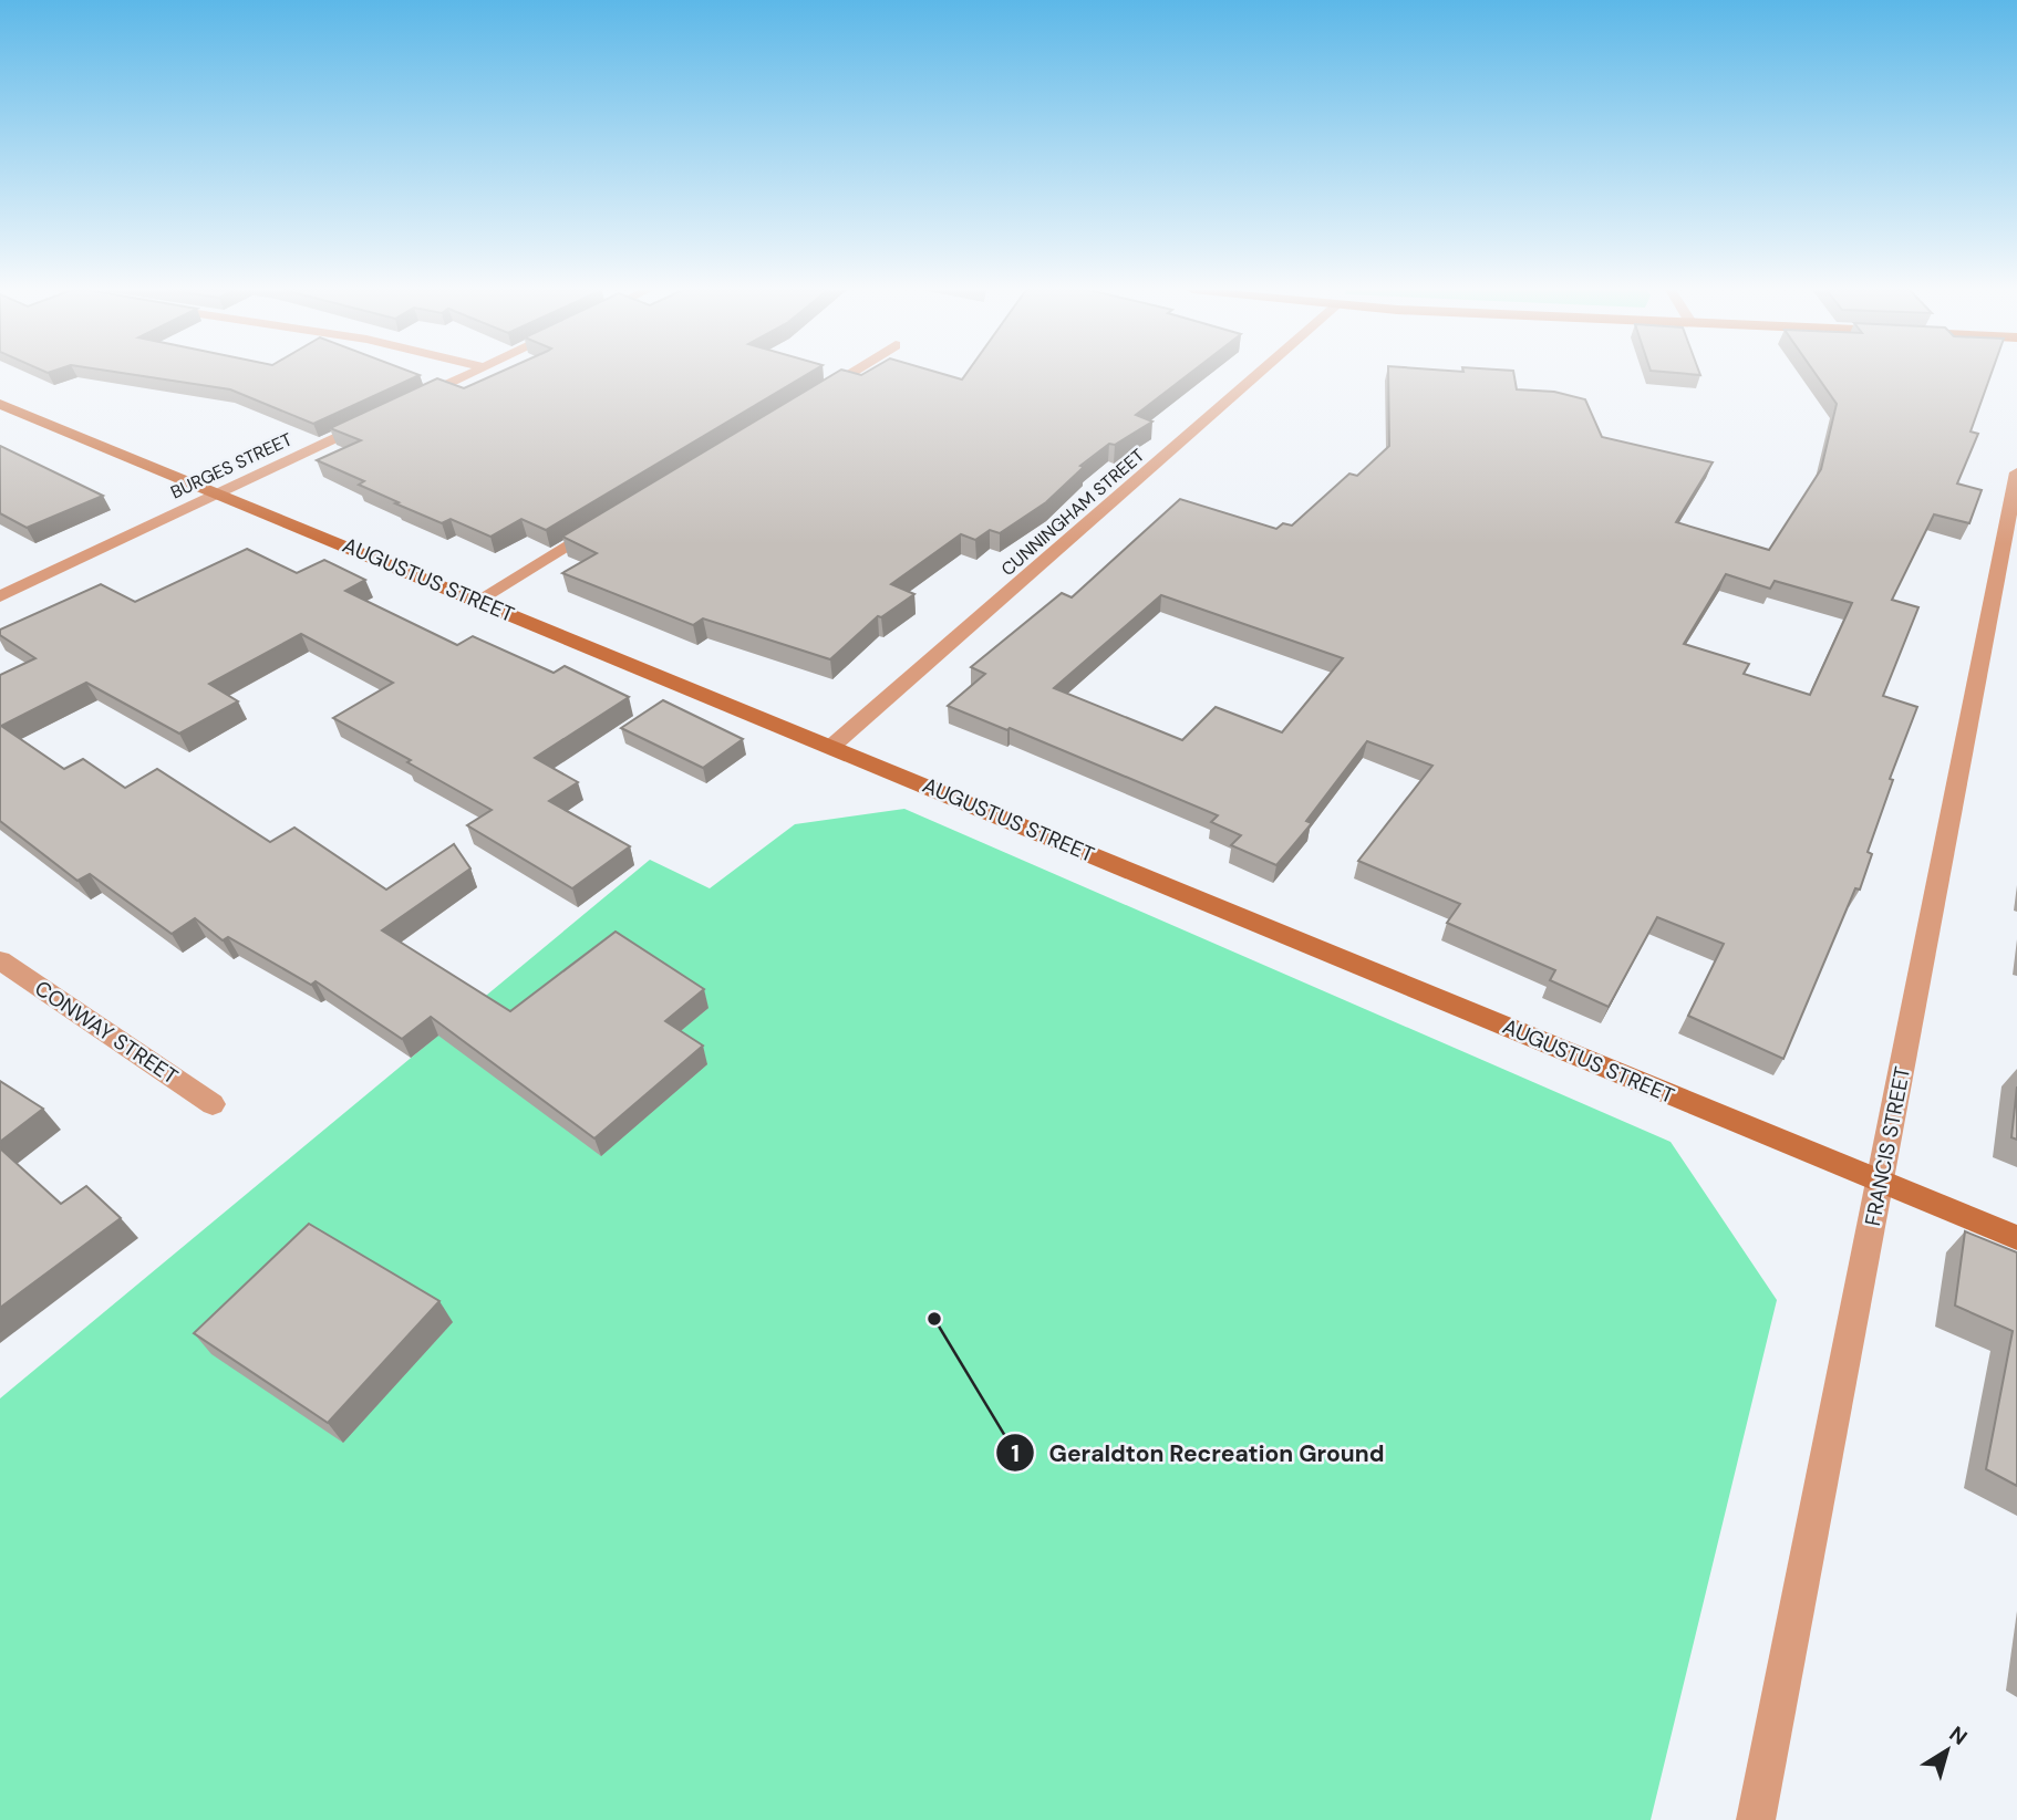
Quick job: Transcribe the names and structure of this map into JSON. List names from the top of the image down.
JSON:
{
  "streets": {
    "street": [
      "BURGES STREET",
      "CUNNINGHAM STREET",
      "AUGUSTUS STREET",
      "CONWAY STREET",
      "FRANCIS STREET"
    ]
  },
  "crossings": [
    ["BURGES STREET", "AUGUSTUS STREET"],
    ["CUNNINGHAM STREET", "AUGUSTUS STREET"],
    ["AUGUSTUS STREET", "FRANCIS STREET"]
  ],
  "places": ["Geraldton Recreation Ground"],
  "north": "top right"
}
